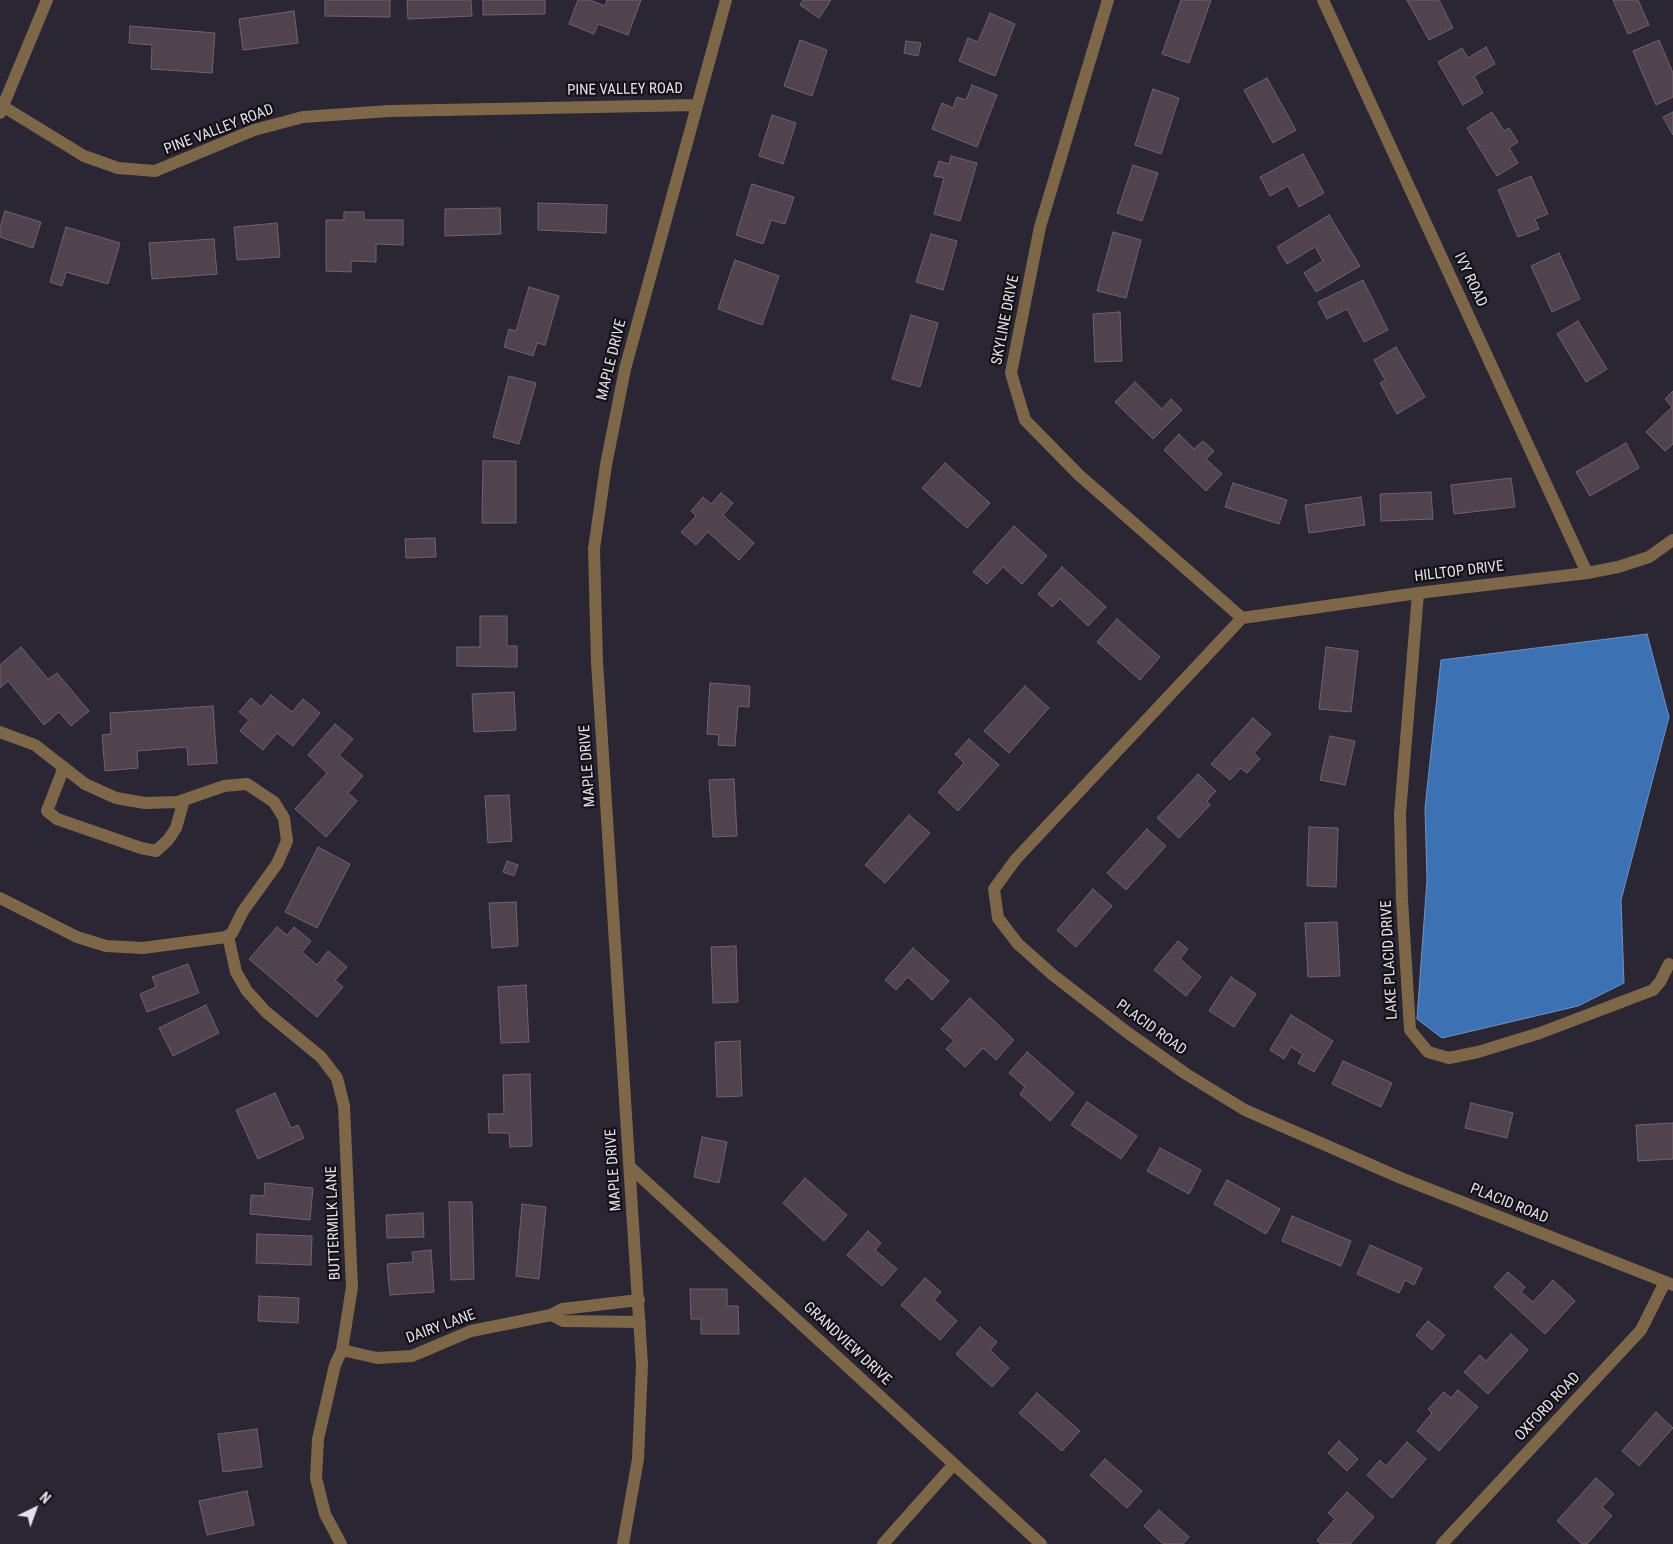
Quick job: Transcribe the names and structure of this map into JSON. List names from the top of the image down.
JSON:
{
  "streets": {
    "street": [
      "PINE VALLEY ROAD",
      "IVY ROAD",
      "SKYLINE DRIVE",
      "MAPLE DRIVE",
      "HILLTOP DRIVE",
      "LAKE PLACID DRIVE",
      "PLACID ROAD",
      "BUTTERMILK LANE",
      "DAIRY LANE",
      "GRANDVIEW DRIVE",
      "OXFORD ROAD"
    ]
  },
  "crossings": [
    ["PINE VALLEY ROAD", "MAPLE DRIVE"],
    ["IVY ROAD", "HILLTOP DRIVE"],
    ["SKYLINE DRIVE", "HILLTOP DRIVE"],
    ["SKYLINE DRIVE", "PLACID ROAD"],
    ["MAPLE DRIVE", "GRANDVIEW DRIVE"],
    ["HILLTOP DRIVE", "LAKE PLACID DRIVE"],
    ["HILLTOP DRIVE", "PLACID ROAD"],
    ["PLACID ROAD", "OXFORD ROAD"],
    ["BUTTERMILK LANE", "DAIRY LANE"]
  ],
  "north": "top right"
}
